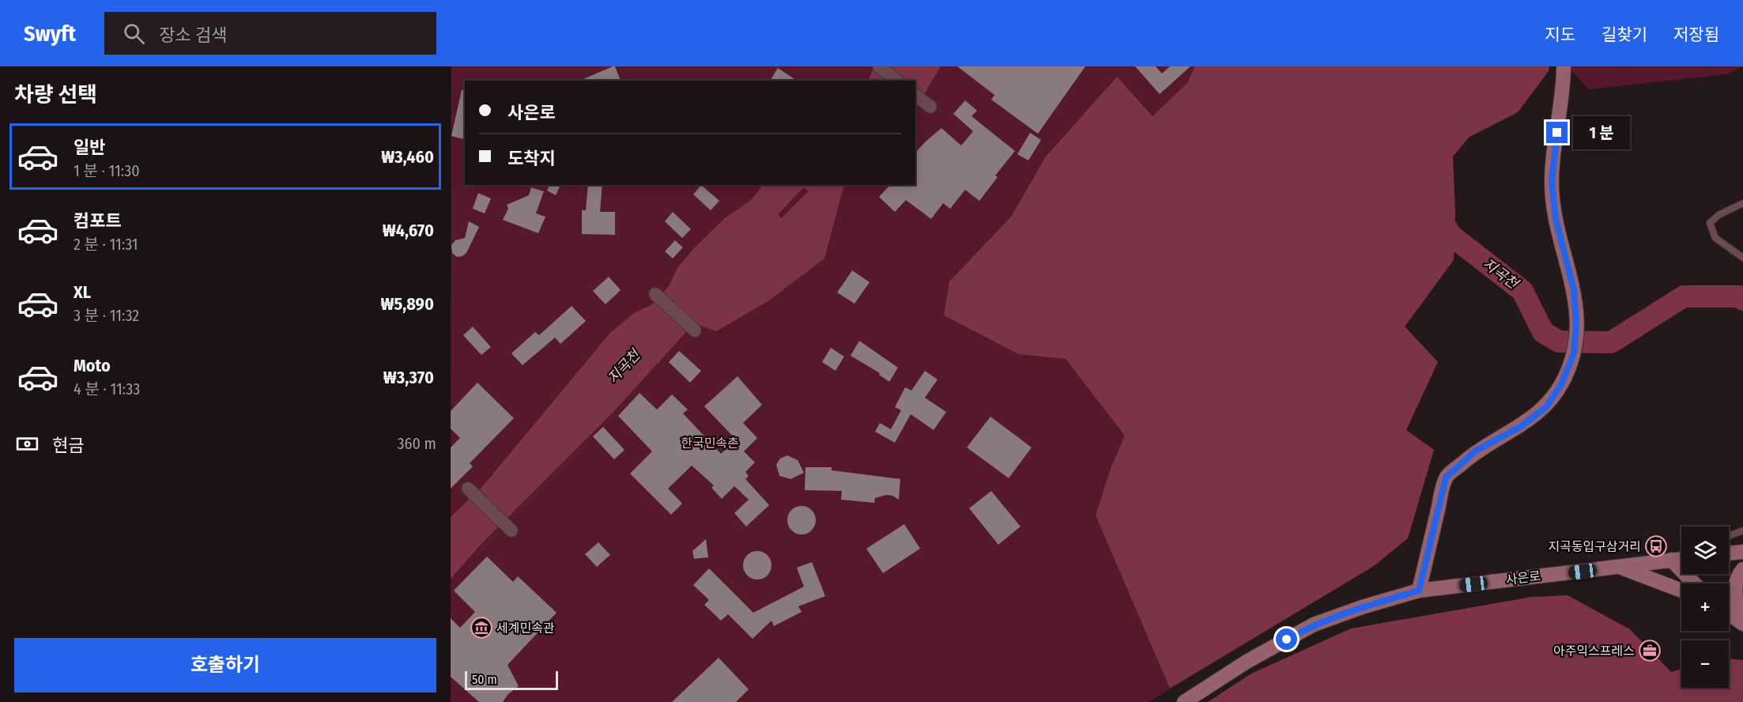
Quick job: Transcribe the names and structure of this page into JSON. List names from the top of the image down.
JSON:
{
  "streets": {
    "street": ["사은로"]
  },
  "water": ["지곡천"],
  "parks": ["한국민속촌"],
  "places": {
    "bus stop": ["지곡동입구삼거리"],
    "museum": ["세계민속관"],
    "office": ["아주익스프레스"]
  },
  "scale_bar": "50 m",
  "page": {
    "header": "Swyft",
    "search": "장소 검색",
    "nav": ["지도", "길찾기", "저장됨"],
    "heading": "차량 선택",
    "banner": ["사은로", "도착지"],
    "bubble": "1 분",
    "list": [
      {
        "name": "일반",
        "note": "1 분 · 11:30",
        "value": "₩3,460"
      },
      {
        "name": "컴포트",
        "note": "2 분 · 11:31",
        "value": "₩4,670"
      },
      {
        "name": "XL",
        "note": "3 분 · 11:32",
        "value": "₩5,890"
      },
      {
        "name": "Moto",
        "note": "4 분 · 11:33",
        "value": "₩3,370"
      }
    ],
    "pay": ["현금", "360 m"],
    "map_buttons": ["+", "−"],
    "buttons": "호출하기",
    "scale": "50 m"
  }
}
